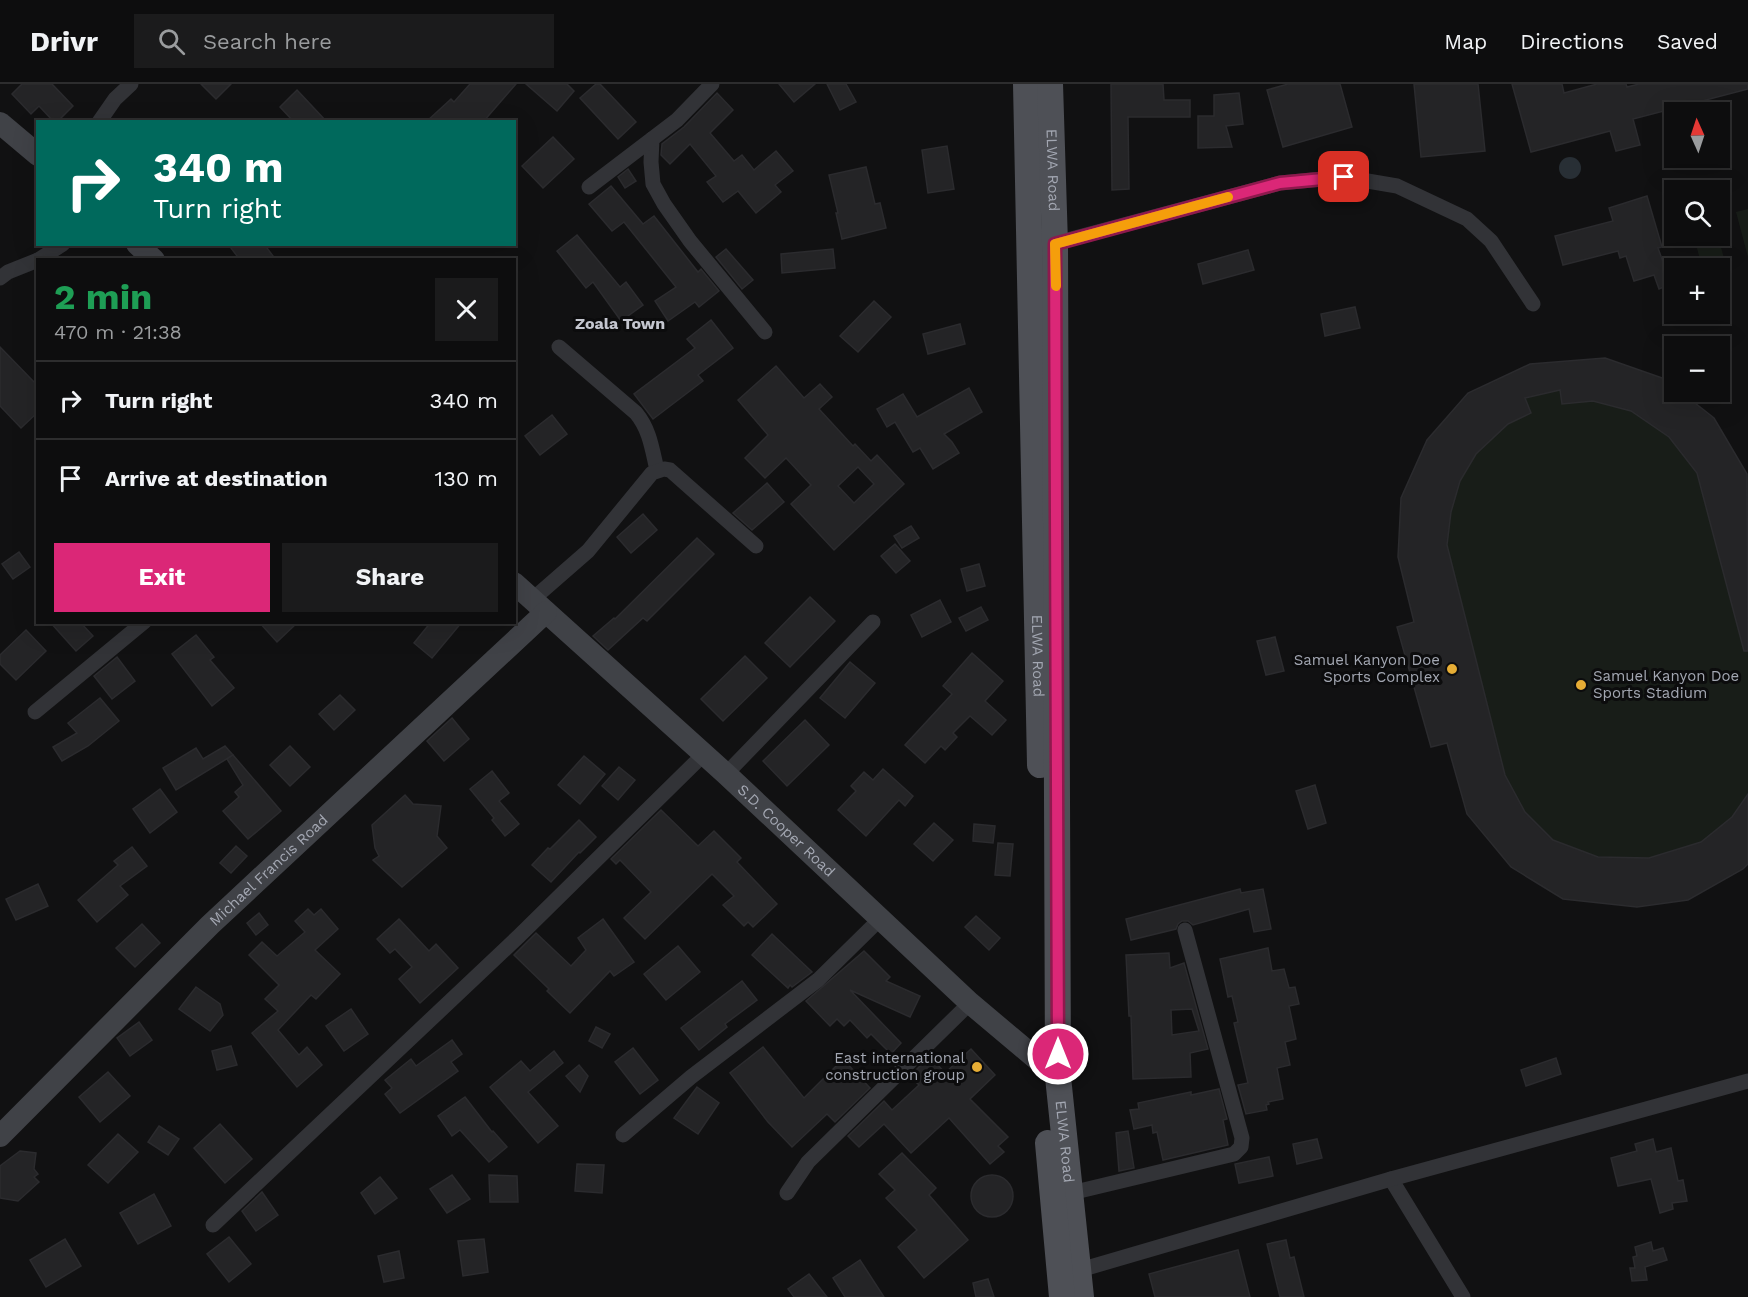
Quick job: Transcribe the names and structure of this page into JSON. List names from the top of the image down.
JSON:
{
  "streets": {
    "main road": ["ELWA Road"],
    "street": ["S.D. Cooper Road", "Michael Francis Road"]
  },
  "crossings": [
    ["ELWA Road", "S.D. Cooper Road"],
    ["S.D. Cooper Road", "Michael Francis Road"]
  ],
  "districts": ["Zoala Town"],
  "places": ["Samuel Kanyon Doe Sports Complex", "Samuel Kanyon Doe Sports Stadium", "East international construction group"],
  "north": "top",
  "page": {
    "header": "Drivr",
    "search": "Search here",
    "nav": ["Map", "Directions", "Saved"],
    "map_buttons": ["+", "−"],
    "turn": ["340 m", "Turn right"],
    "heading": ["2 min", "470 m · 21:38"],
    "list": [
      {
        "name": "Turn right",
        "value": "340 m"
      },
      {
        "name": "Arrive at destination",
        "value": "130 m"
      }
    ],
    "buttons": ["Exit", "Share"]
  }
}
